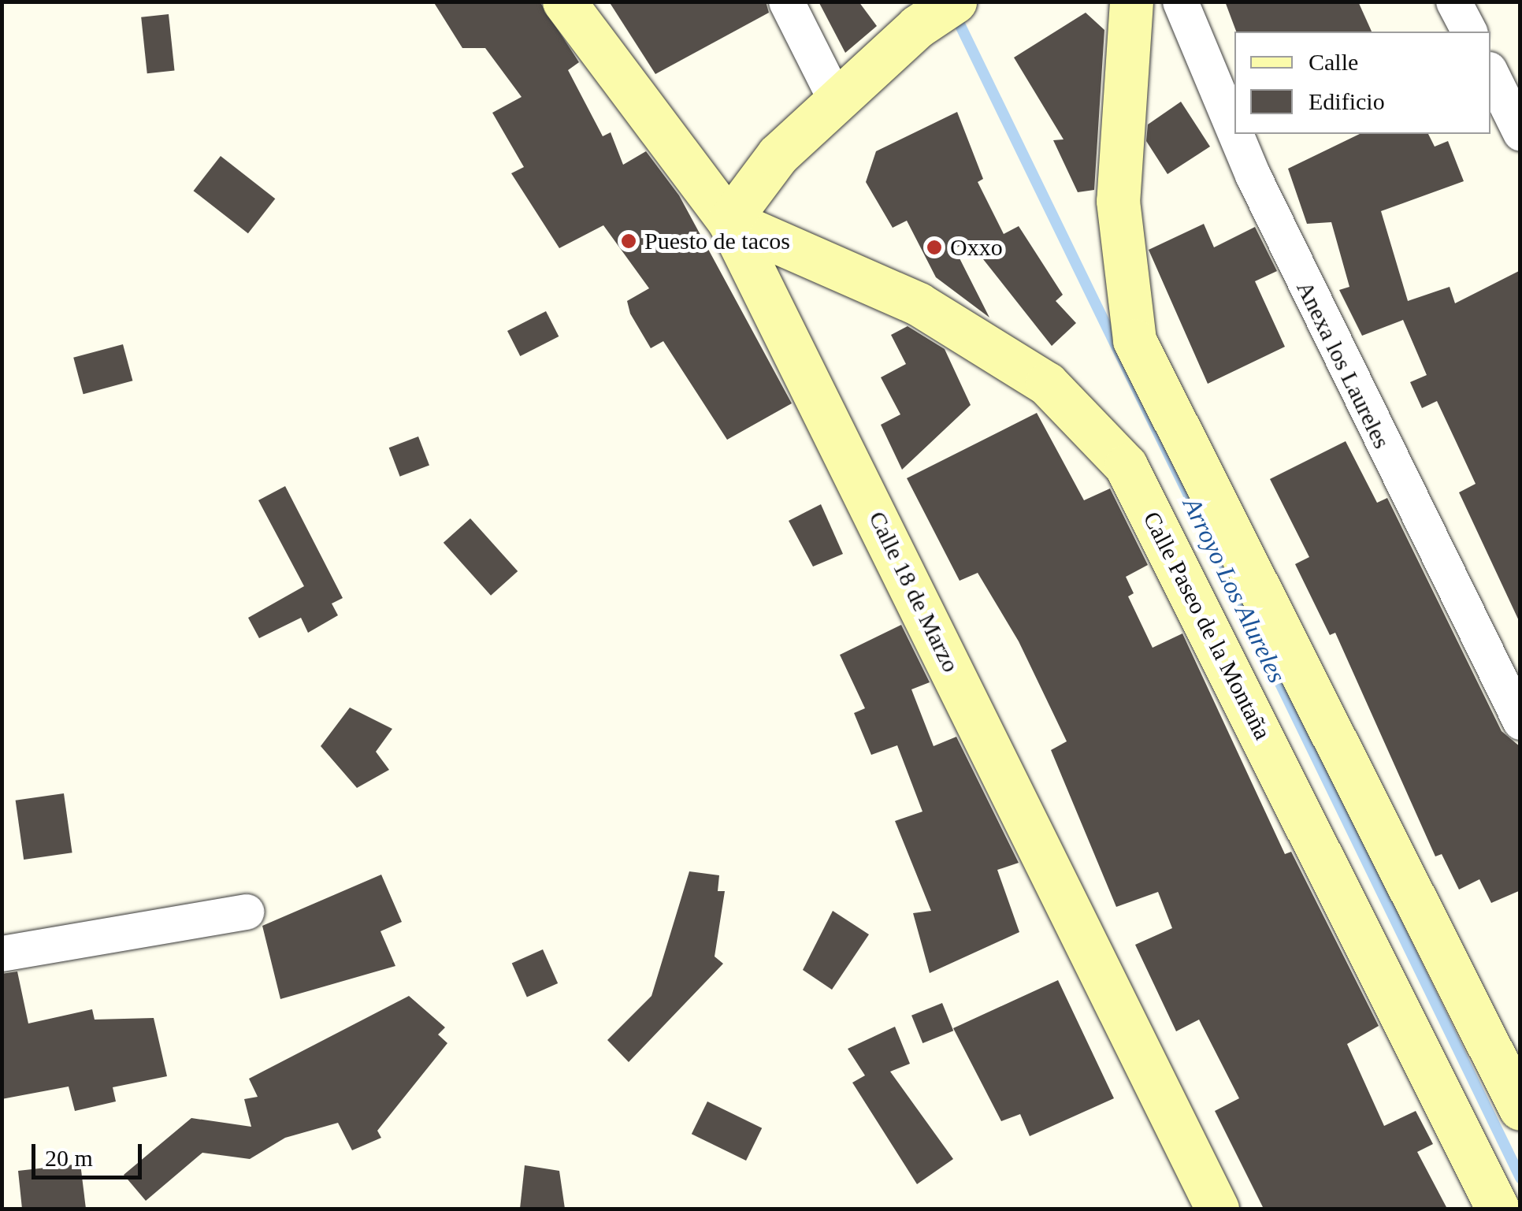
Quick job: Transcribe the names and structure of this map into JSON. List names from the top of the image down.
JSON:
{
  "streets": {
    "main road": ["Calle 18 de Marzo", "Calle Paseo de la Montaña"],
    "street": ["Anexa los Laureles"]
  },
  "crossings": [
    ["Calle 18 de Marzo", "Calle Paseo de la Montaña"]
  ],
  "water": ["Arroyo Los Alureles"],
  "places": ["Puesto de tacos", "Oxxo"],
  "legend": ["Calle", "Edificio"],
  "scale_bar": "20 m"
}
